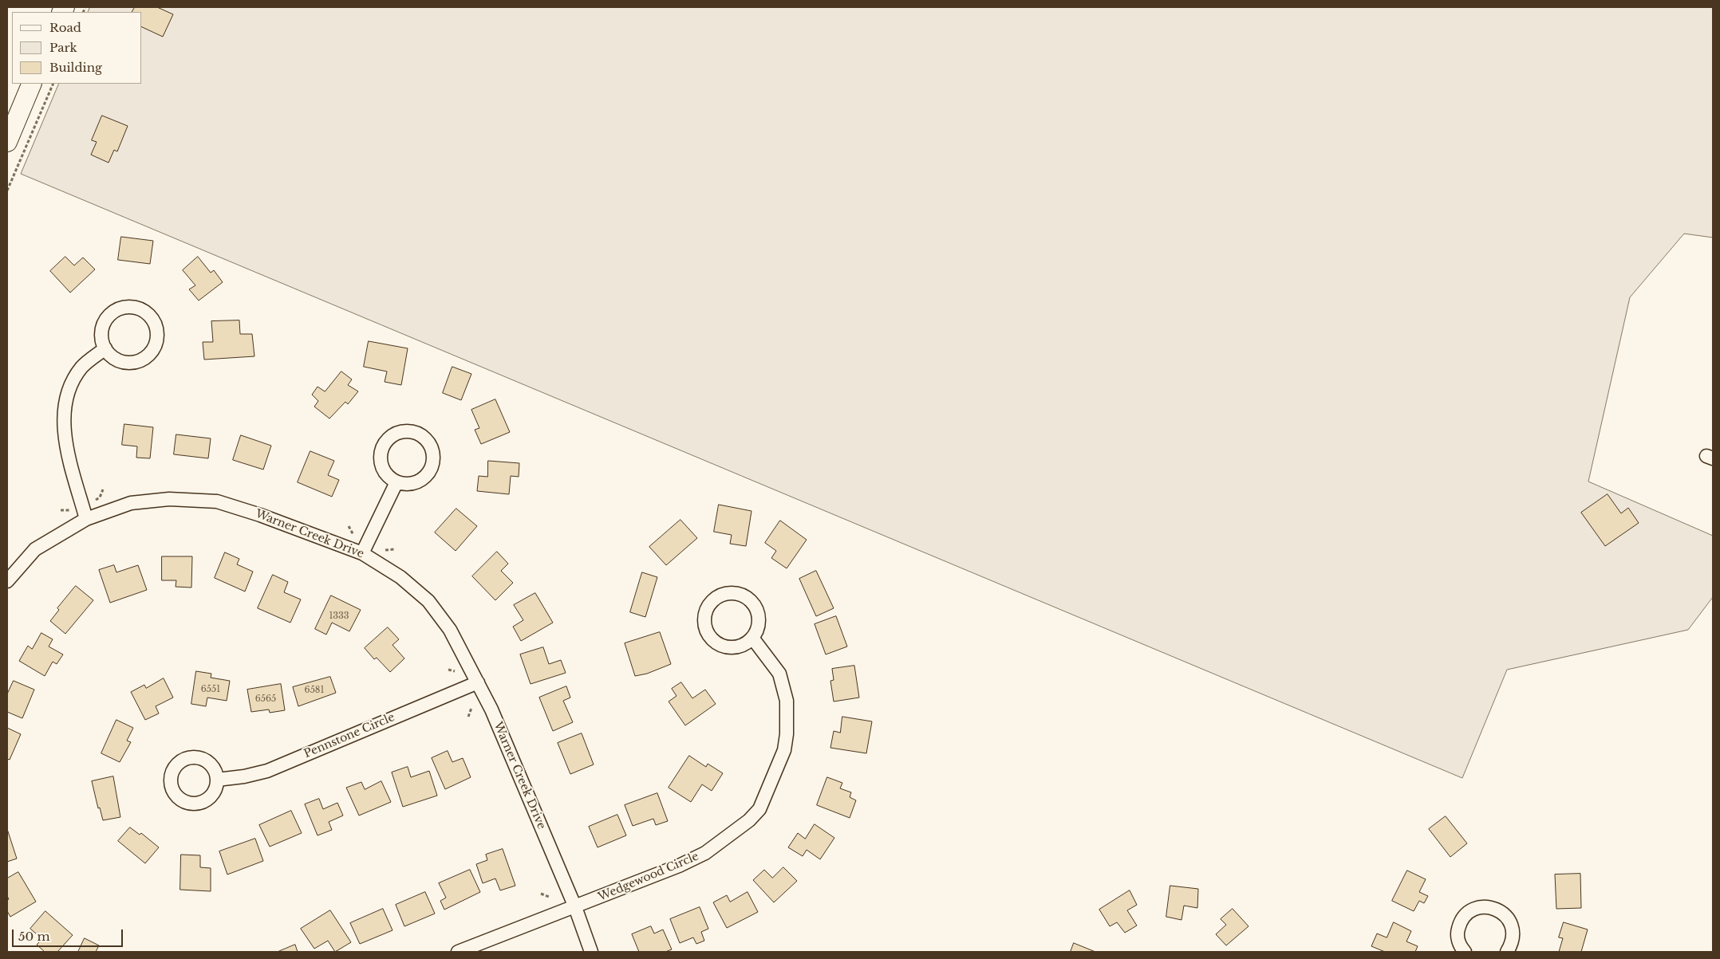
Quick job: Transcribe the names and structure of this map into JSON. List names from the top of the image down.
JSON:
{
  "streets": {
    "street": ["Warner Creek Drive", "Pennstone Circle", "Wedgewood Circle"]
  },
  "crossings": [
    ["Warner Creek Drive", "Pennstone Circle"],
    ["Warner Creek Drive", "Wedgewood Circle"]
  ],
  "house_numbers": [
    "1333",
    "6551",
    "6581",
    "6565"
  ],
  "legend": ["Road", "Park", "Building"],
  "scale_bar": "50 m"
}
